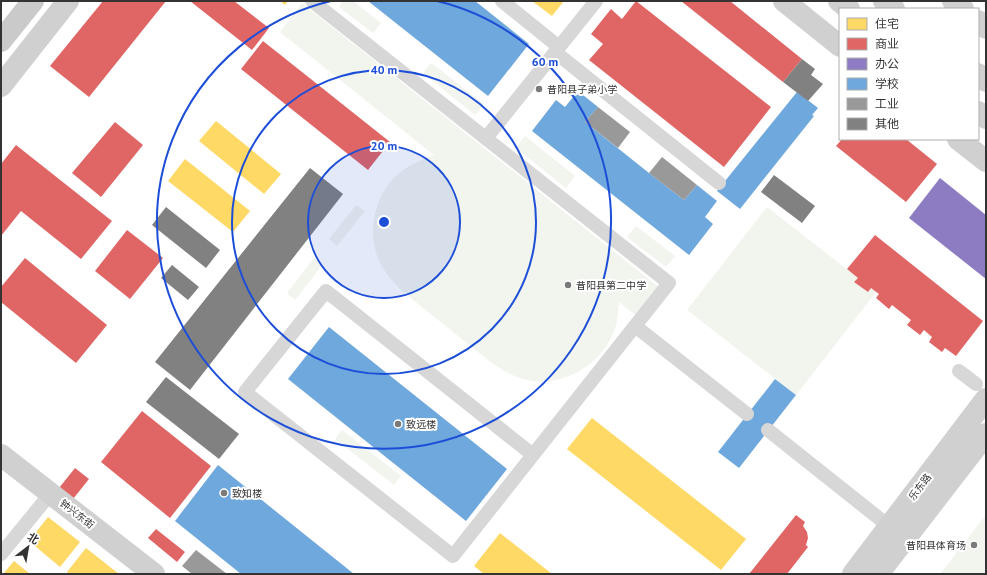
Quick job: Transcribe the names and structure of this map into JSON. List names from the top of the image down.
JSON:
{
  "streets": {
    "main road": ["乐东路", "钟兴东街"]
  },
  "places": [
    "昔阳县子弟小学",
    "昔阳县第二中学",
    "致远楼",
    "致知楼",
    "昔阳县体育场"
  ],
  "legend": [
    "住宅",
    "商业",
    "办公",
    "学校",
    "工业",
    "其他"
  ],
  "north": "top right",
  "rings": ["60 m", "40 m", "20 m"]
}
